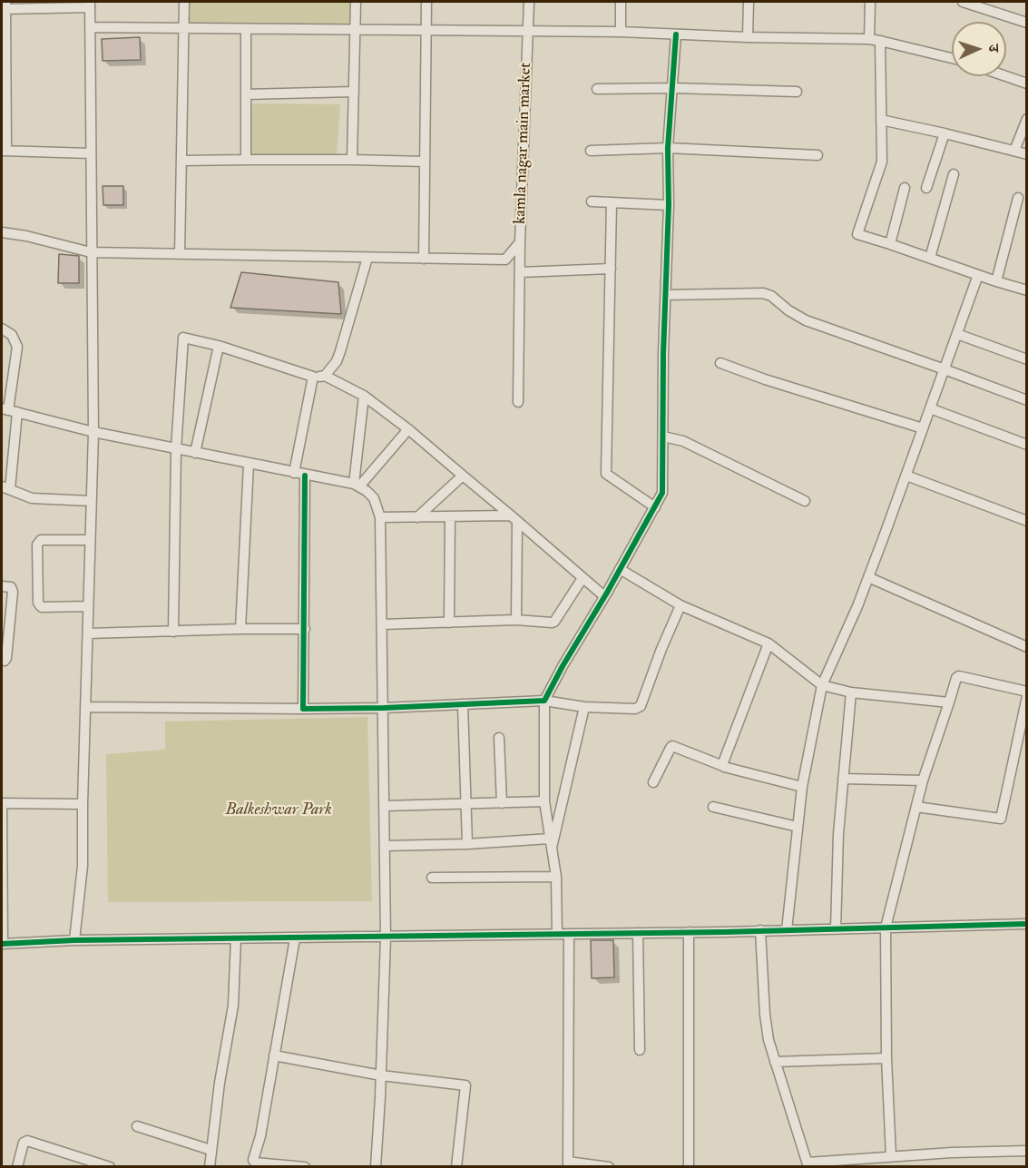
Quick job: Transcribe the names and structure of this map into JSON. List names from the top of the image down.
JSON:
{
  "streets": {
    "street": ["kamla nagar main market"]
  },
  "parks": ["Balkeshwar Park"],
  "north": "right"
}
